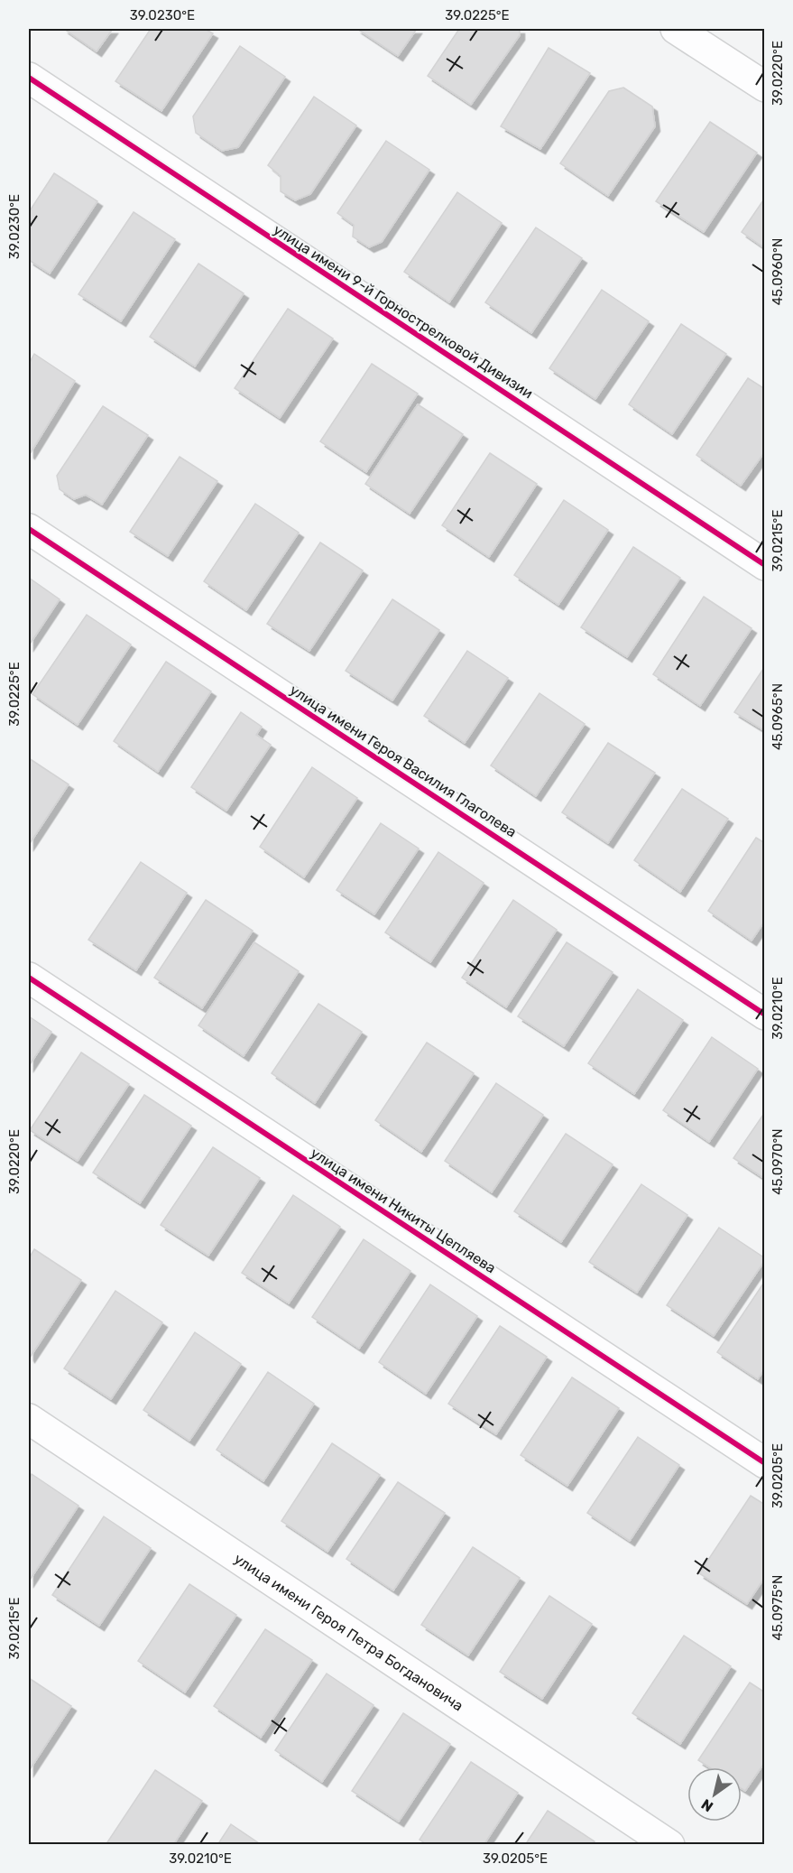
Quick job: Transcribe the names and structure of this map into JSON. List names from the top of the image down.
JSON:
{
  "streets": {
    "street": [
      "улица имени 9-й Горнострелковой Дивизии",
      "улица имени Героя Василия Глаголева",
      "улица имени Никиты Цепляева",
      "улица имени Героя Петра Богдановича"
    ]
  },
  "north": "bottom left",
  "coordinates": [
    "39.0230°E",
    "39.0225°E",
    "39.0220°E",
    "45.0960°N",
    "39.0215°E",
    "45.0965°N",
    "39.0210°E",
    "45.0970°N",
    "39.0205°E",
    "45.0975°N"
  ]
}
